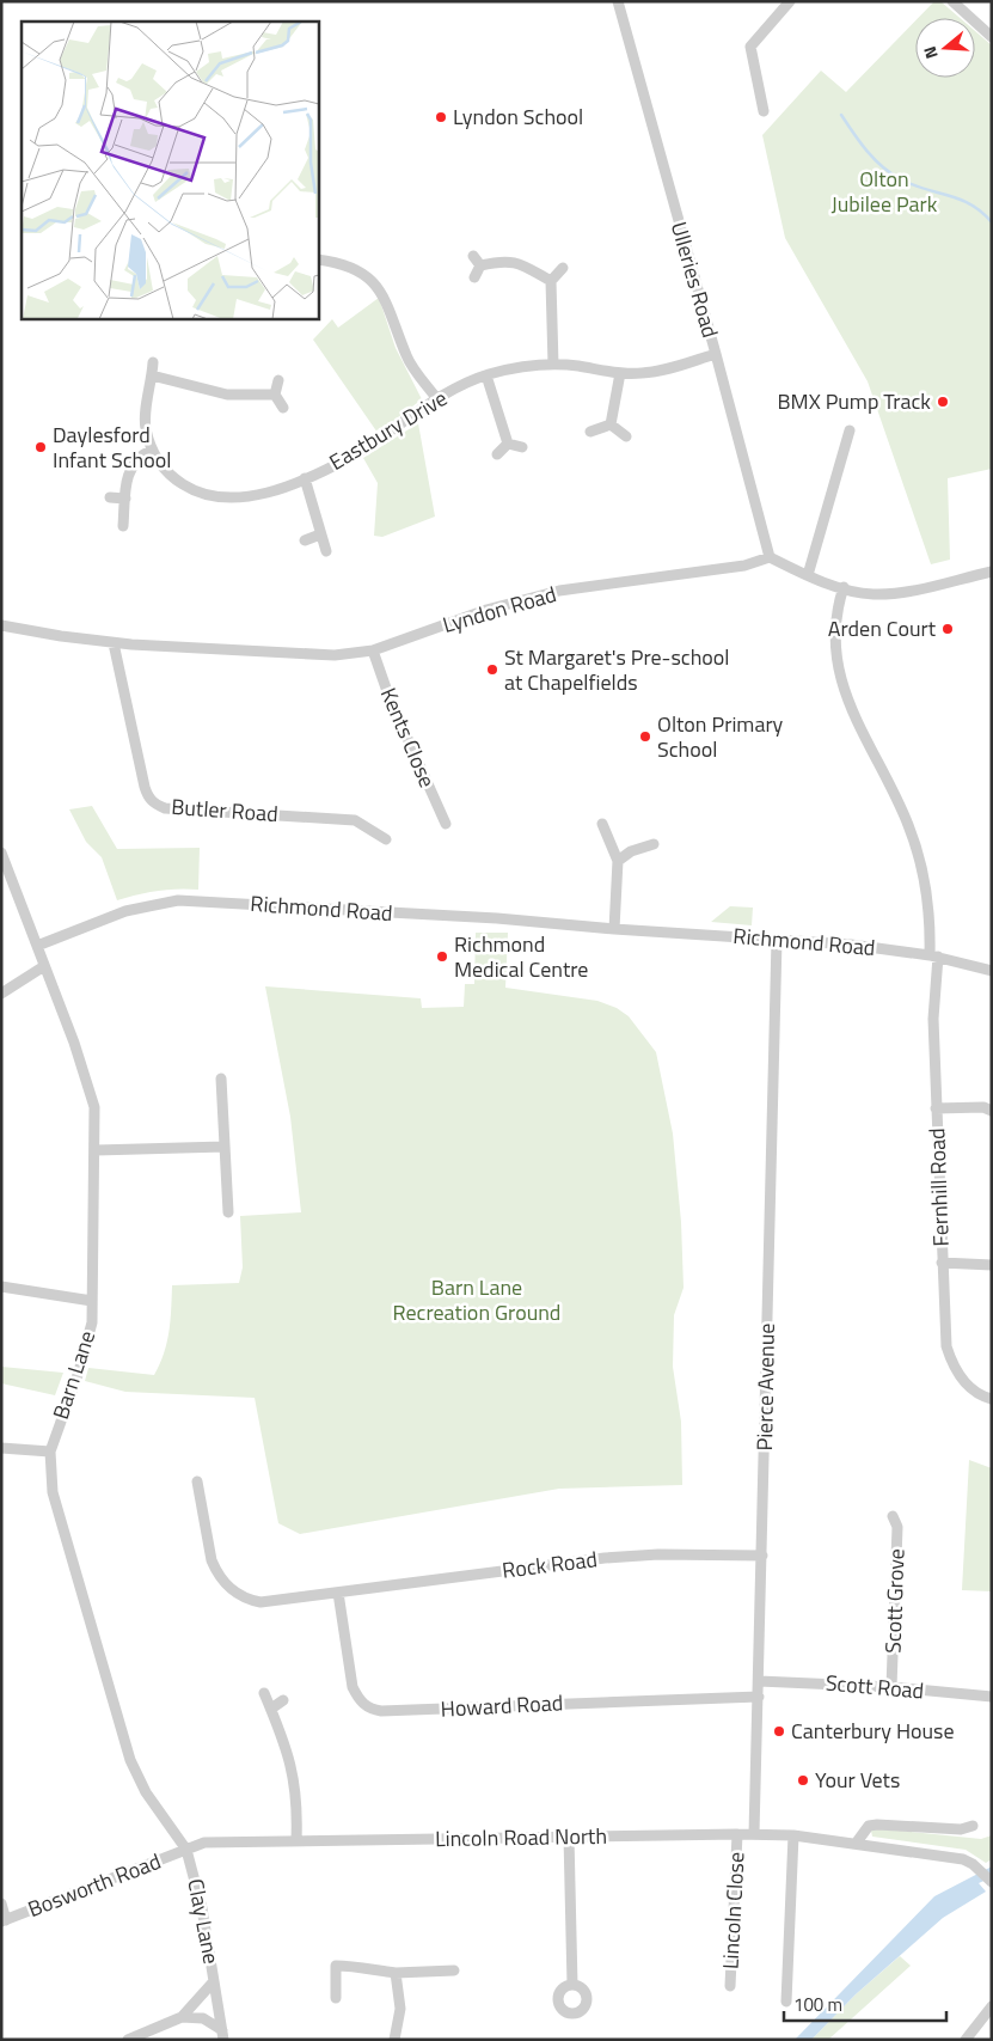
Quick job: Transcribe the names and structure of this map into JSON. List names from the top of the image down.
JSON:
{
  "streets": {
    "street": [
      "Ulleries Road",
      "Eastbury Drive",
      "Lyndon Road",
      "Kents Close",
      "Butler Road",
      "Richmond Road",
      "Fernhill Road",
      "Barn Lane",
      "Pierce Avenue",
      "Rock Road",
      "Scott Grove",
      "Scott Road",
      "Howard Road",
      "Lincoln Road North",
      "Bosworth Road",
      "Lincoln Close",
      "Clay Lane"
    ]
  },
  "crossings": [
    ["Ulleries Road", "Eastbury Drive"],
    ["Ulleries Road", "Lyndon Road"],
    ["Lyndon Road", "Kents Close"],
    ["Lyndon Road", "Butler Road"],
    ["Richmond Road", "Fernhill Road"],
    ["Richmond Road", "Barn Lane"],
    ["Richmond Road", "Pierce Avenue"],
    ["Barn Lane", "Lincoln Road North"],
    ["Barn Lane", "Bosworth Road"],
    ["Barn Lane", "Clay Lane"],
    ["Pierce Avenue", "Rock Road"],
    ["Pierce Avenue", "Scott Road"],
    ["Pierce Avenue", "Howard Road"],
    ["Pierce Avenue", "Lincoln Road North"],
    ["Rock Road", "Howard Road"],
    ["Scott Grove", "Scott Road"],
    ["Lincoln Road North", "Bosworth Road"],
    ["Lincoln Road North", "Lincoln Close"],
    ["Lincoln Road North", "Clay Lane"],
    ["Bosworth Road", "Clay Lane"]
  ],
  "parks": ["Olton Jubilee Park", "Barn Lane Recreation Ground"],
  "places": [
    "Lyndon School",
    "BMX Pump Track",
    "Daylesford Infant School",
    "Arden Court",
    "St Margaret's Pre-school at Chapelfields",
    "Olton Primary School",
    "Richmond Medical Centre",
    "Canterbury House",
    "Your Vets"
  ],
  "scale_bar": "100 m",
  "north": "left"
}
